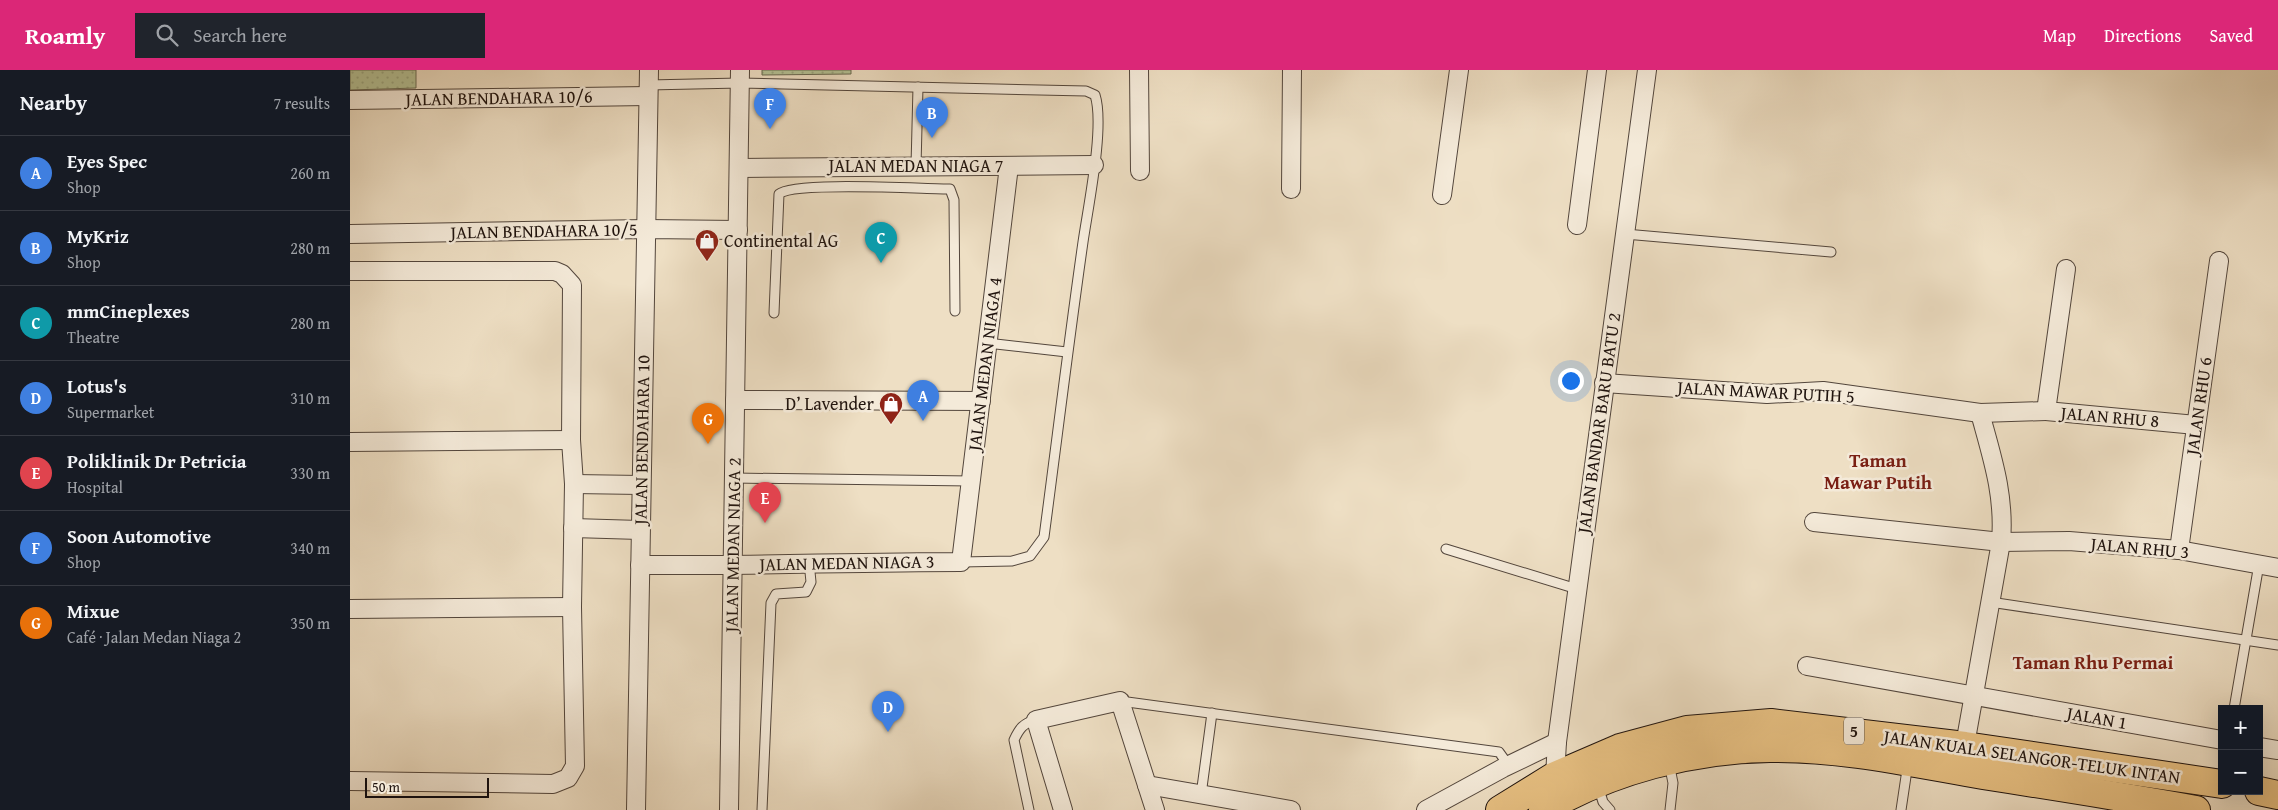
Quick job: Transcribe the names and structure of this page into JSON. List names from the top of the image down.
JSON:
{
  "streets": {
    "highway": ["5", "JALAN KUALA SELANGOR-TELUK INTAN"],
    "street": [
      "JALAN BENDAHARA 10/6",
      "JALAN MEDAN NIAGA 7",
      "JALAN BENDAHARA 10/5",
      "JALAN MEDAN NIAGA 4",
      "JALAN MAWAR PUTIH 5",
      "JALAN RHU 6",
      "JALAN RHU 8",
      "JALAN BANDAR BARU BATU 2",
      "JALAN BENDAHARA 10",
      "JALAN MEDAN NIAGA 2",
      "JALAN RHU 3",
      "JALAN MEDAN NIAGA 3",
      "JALAN 1"
    ]
  },
  "crossings": [
    ["JALAN BENDAHARA 10/6", "JALAN BENDAHARA 10"],
    ["JALAN MEDAN NIAGA 7", "JALAN MEDAN NIAGA 4"],
    ["JALAN MEDAN NIAGA 7", "JALAN MEDAN NIAGA 2"],
    ["JALAN BENDAHARA 10/5", "JALAN BENDAHARA 10"],
    ["JALAN BENDAHARA 10/5", "JALAN MEDAN NIAGA 2"],
    ["JALAN MEDAN NIAGA 4", "JALAN MEDAN NIAGA 3"],
    ["JALAN MAWAR PUTIH 5", "JALAN RHU 8"],
    ["JALAN MAWAR PUTIH 5", "JALAN BANDAR BARU BATU 2"],
    ["JALAN RHU 6", "JALAN RHU 8"],
    ["JALAN RHU 6", "JALAN RHU 3"],
    ["JALAN BANDAR BARU BATU 2", "JALAN KUALA SELANGOR-TELUK INTAN"],
    ["JALAN BENDAHARA 10", "JALAN MEDAN NIAGA 3"],
    ["JALAN MEDAN NIAGA 2", "JALAN MEDAN NIAGA 3"]
  ],
  "districts": ["Taman Mawar Putih", "Taman Rhu Permai"],
  "places": {
    "shop": ["Continental AG", "D’ Lavender"]
  },
  "scale_bar": "50 m",
  "page": {
    "header": "Roamly",
    "search": "Search here",
    "nav": ["Map", "Directions", "Saved"],
    "heading": ["Nearby", "7 results"],
    "pins": [
      "F",
      "B",
      "C",
      "A",
      "G",
      "E",
      "D"
    ],
    "list": [
      {
        "mark": "A",
        "name": "Eyes Spec",
        "note": "Shop",
        "value": "260 m"
      },
      {
        "mark": "B",
        "name": "MyKriz",
        "note": "Shop",
        "value": "280 m"
      },
      {
        "mark": "C",
        "name": "mmCineplexes",
        "note": "Theatre",
        "value": "280 m"
      },
      {
        "mark": "D",
        "name": "Lotus's",
        "note": "Supermarket",
        "value": "310 m"
      },
      {
        "mark": "E",
        "name": "Poliklinik Dr Petricia",
        "note": "Hospital",
        "value": "330 m"
      },
      {
        "mark": "F",
        "name": "Soon Automotive",
        "note": "Shop",
        "value": "340 m"
      },
      {
        "mark": "G",
        "name": "Mixue",
        "note": "Café · Jalan Medan Niaga 2",
        "value": "350 m"
      }
    ],
    "map_buttons": ["+", "−"],
    "scale": "50 m"
  }
}
